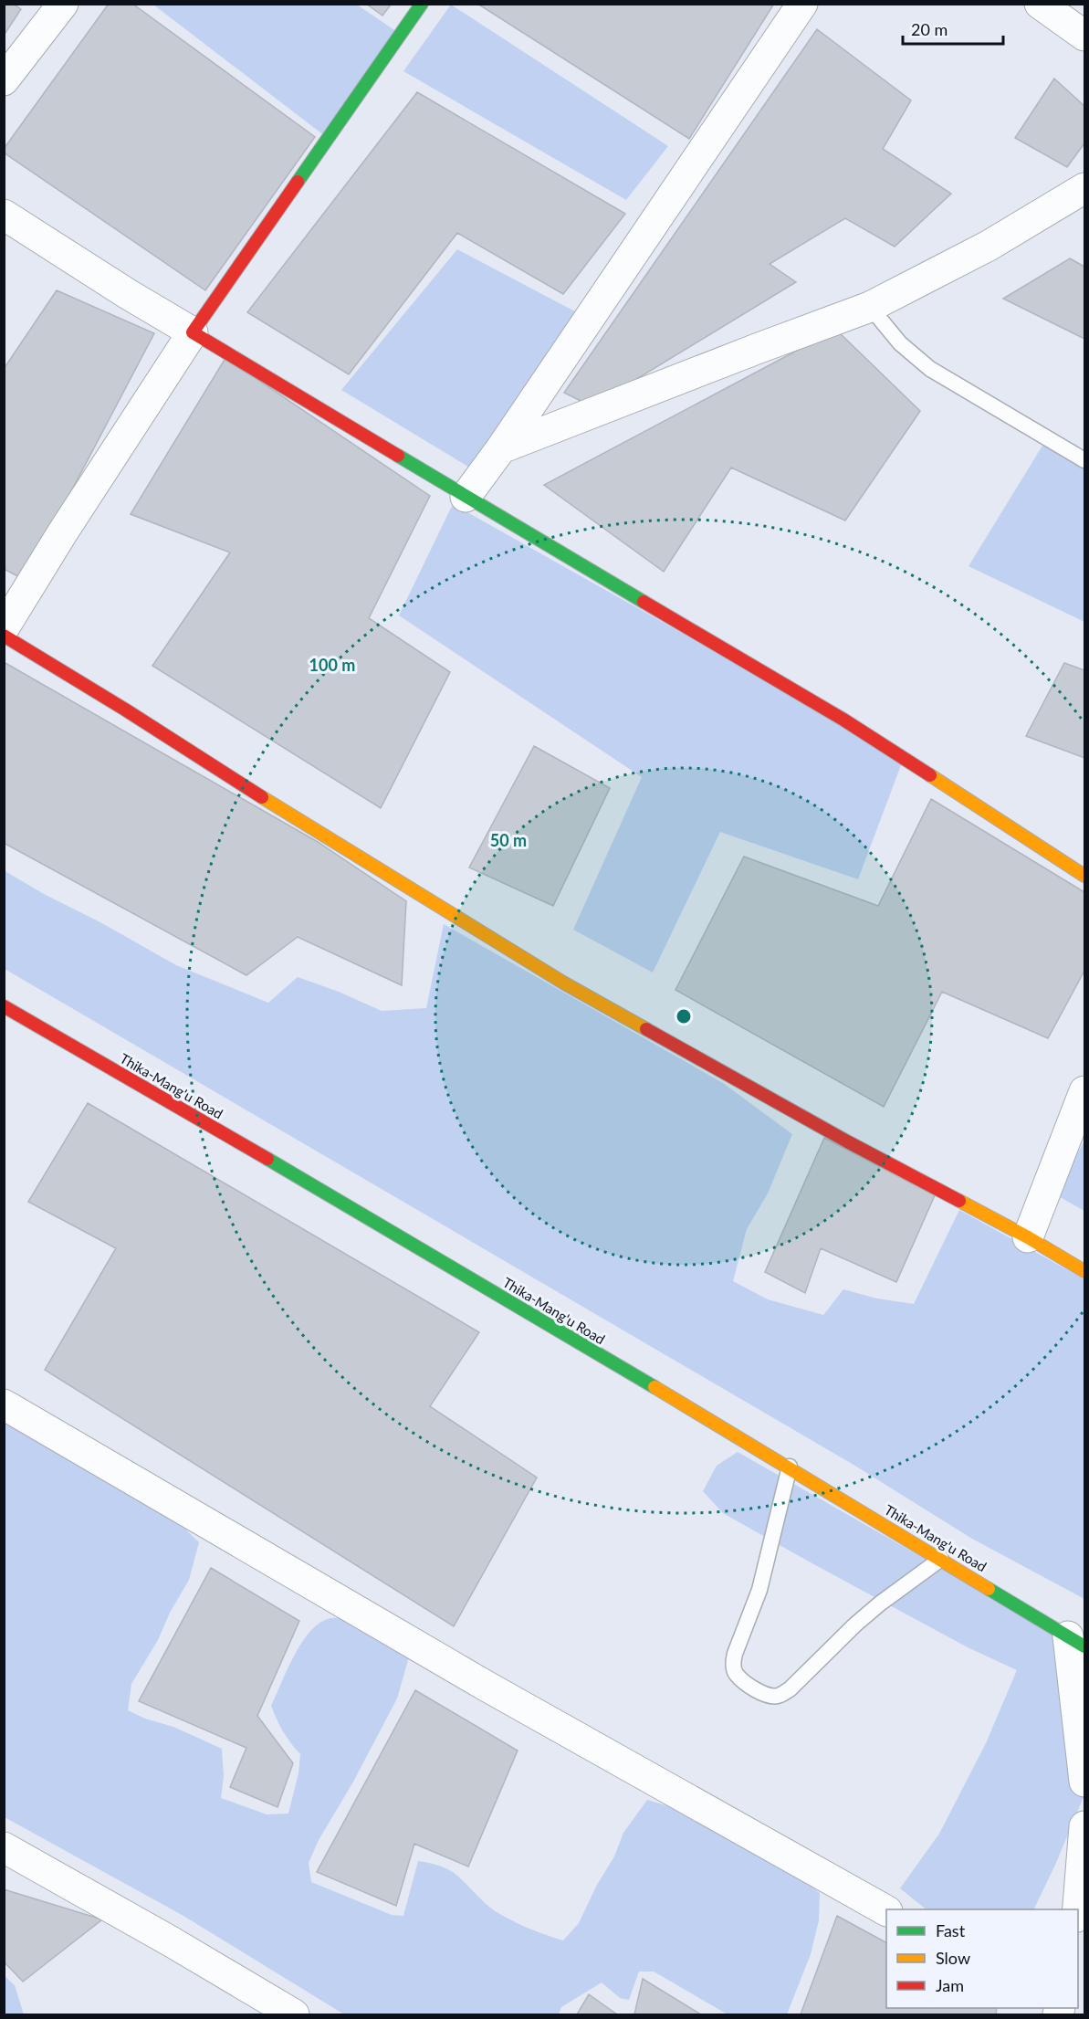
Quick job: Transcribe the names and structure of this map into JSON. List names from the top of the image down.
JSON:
{
  "streets": {
    "main road": ["Thika-Mang'u Road"]
  },
  "legend": ["Fast", "Slow", "Jam"],
  "scale_bar": "20 m",
  "rings": ["100 m", "50 m"]
}
